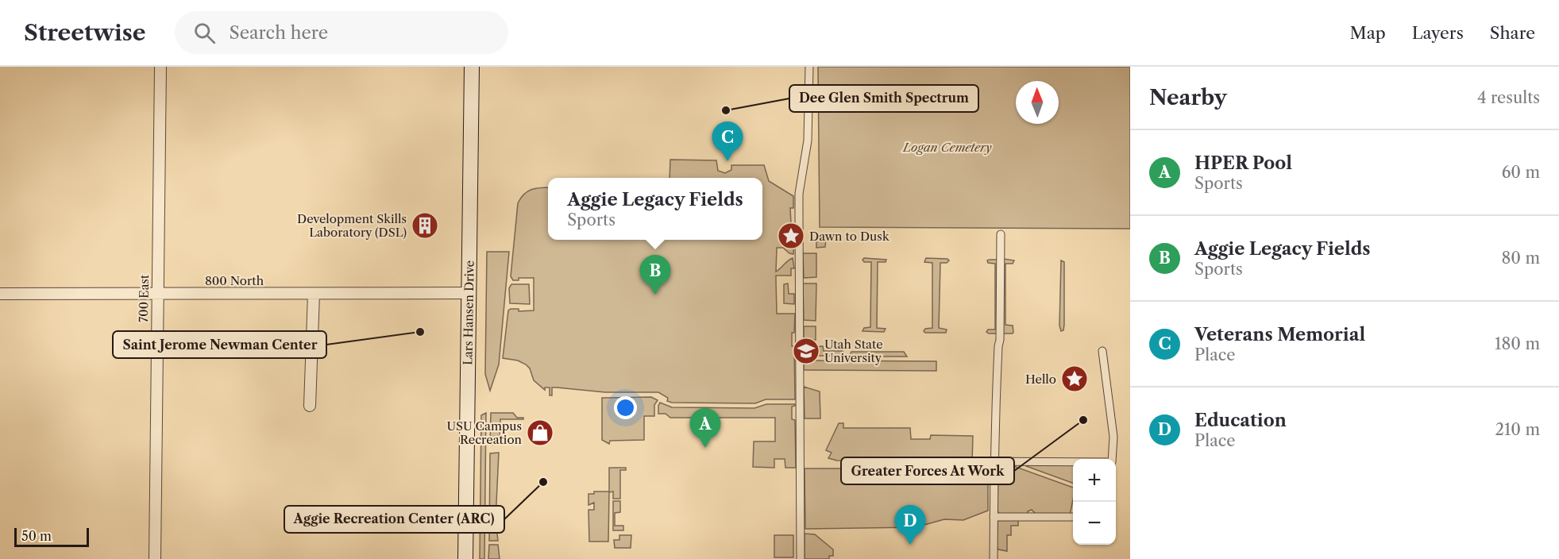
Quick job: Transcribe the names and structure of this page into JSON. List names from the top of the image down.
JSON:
{
  "streets": {
    "main road": ["Lars Hansen Drive"],
    "street": ["800 North", "700 East"]
  },
  "crossings": [
    ["800 North", "700 East"],
    ["800 North", "Lars Hansen Drive"]
  ],
  "parks": ["Logan Cemetery"],
  "places": {
    "other": [
      "Dee Glen Smith Spectrum",
      "Saint Jerome Newman Center",
      "Greater Forces At Work",
      "Aggie Recreation Center (ARC)"
    ],
    "building": ["Development Skills Laboratory (DSL)"],
    "place": ["Dawn to Dusk", "Hello"],
    "school or university": ["Utah State University"],
    "shop": ["USU Campus Recreation"]
  },
  "scale_bar": "50 m",
  "north": "top",
  "page": {
    "header": "Streetwise",
    "search": "Search here",
    "nav": ["Map", "Layers", "Share"],
    "heading": ["Nearby", "4 results"],
    "pins": [
      "C",
      "B",
      "A",
      "D"
    ],
    "list": [
      {
        "mark": "A",
        "name": "HPER Pool",
        "note": "Sports",
        "value": "60 m"
      },
      {
        "mark": "B",
        "name": "Aggie Legacy Fields",
        "note": "Sports",
        "value": "80 m"
      },
      {
        "mark": "C",
        "name": "Veterans Memorial",
        "note": "Place",
        "value": "180 m"
      },
      {
        "mark": "D",
        "name": "Education",
        "note": "Place",
        "value": "210 m"
      }
    ],
    "popup": ["Aggie Legacy Fields", "Sports"],
    "map_buttons": ["+", "−"],
    "scale": "50 m"
  }
}
